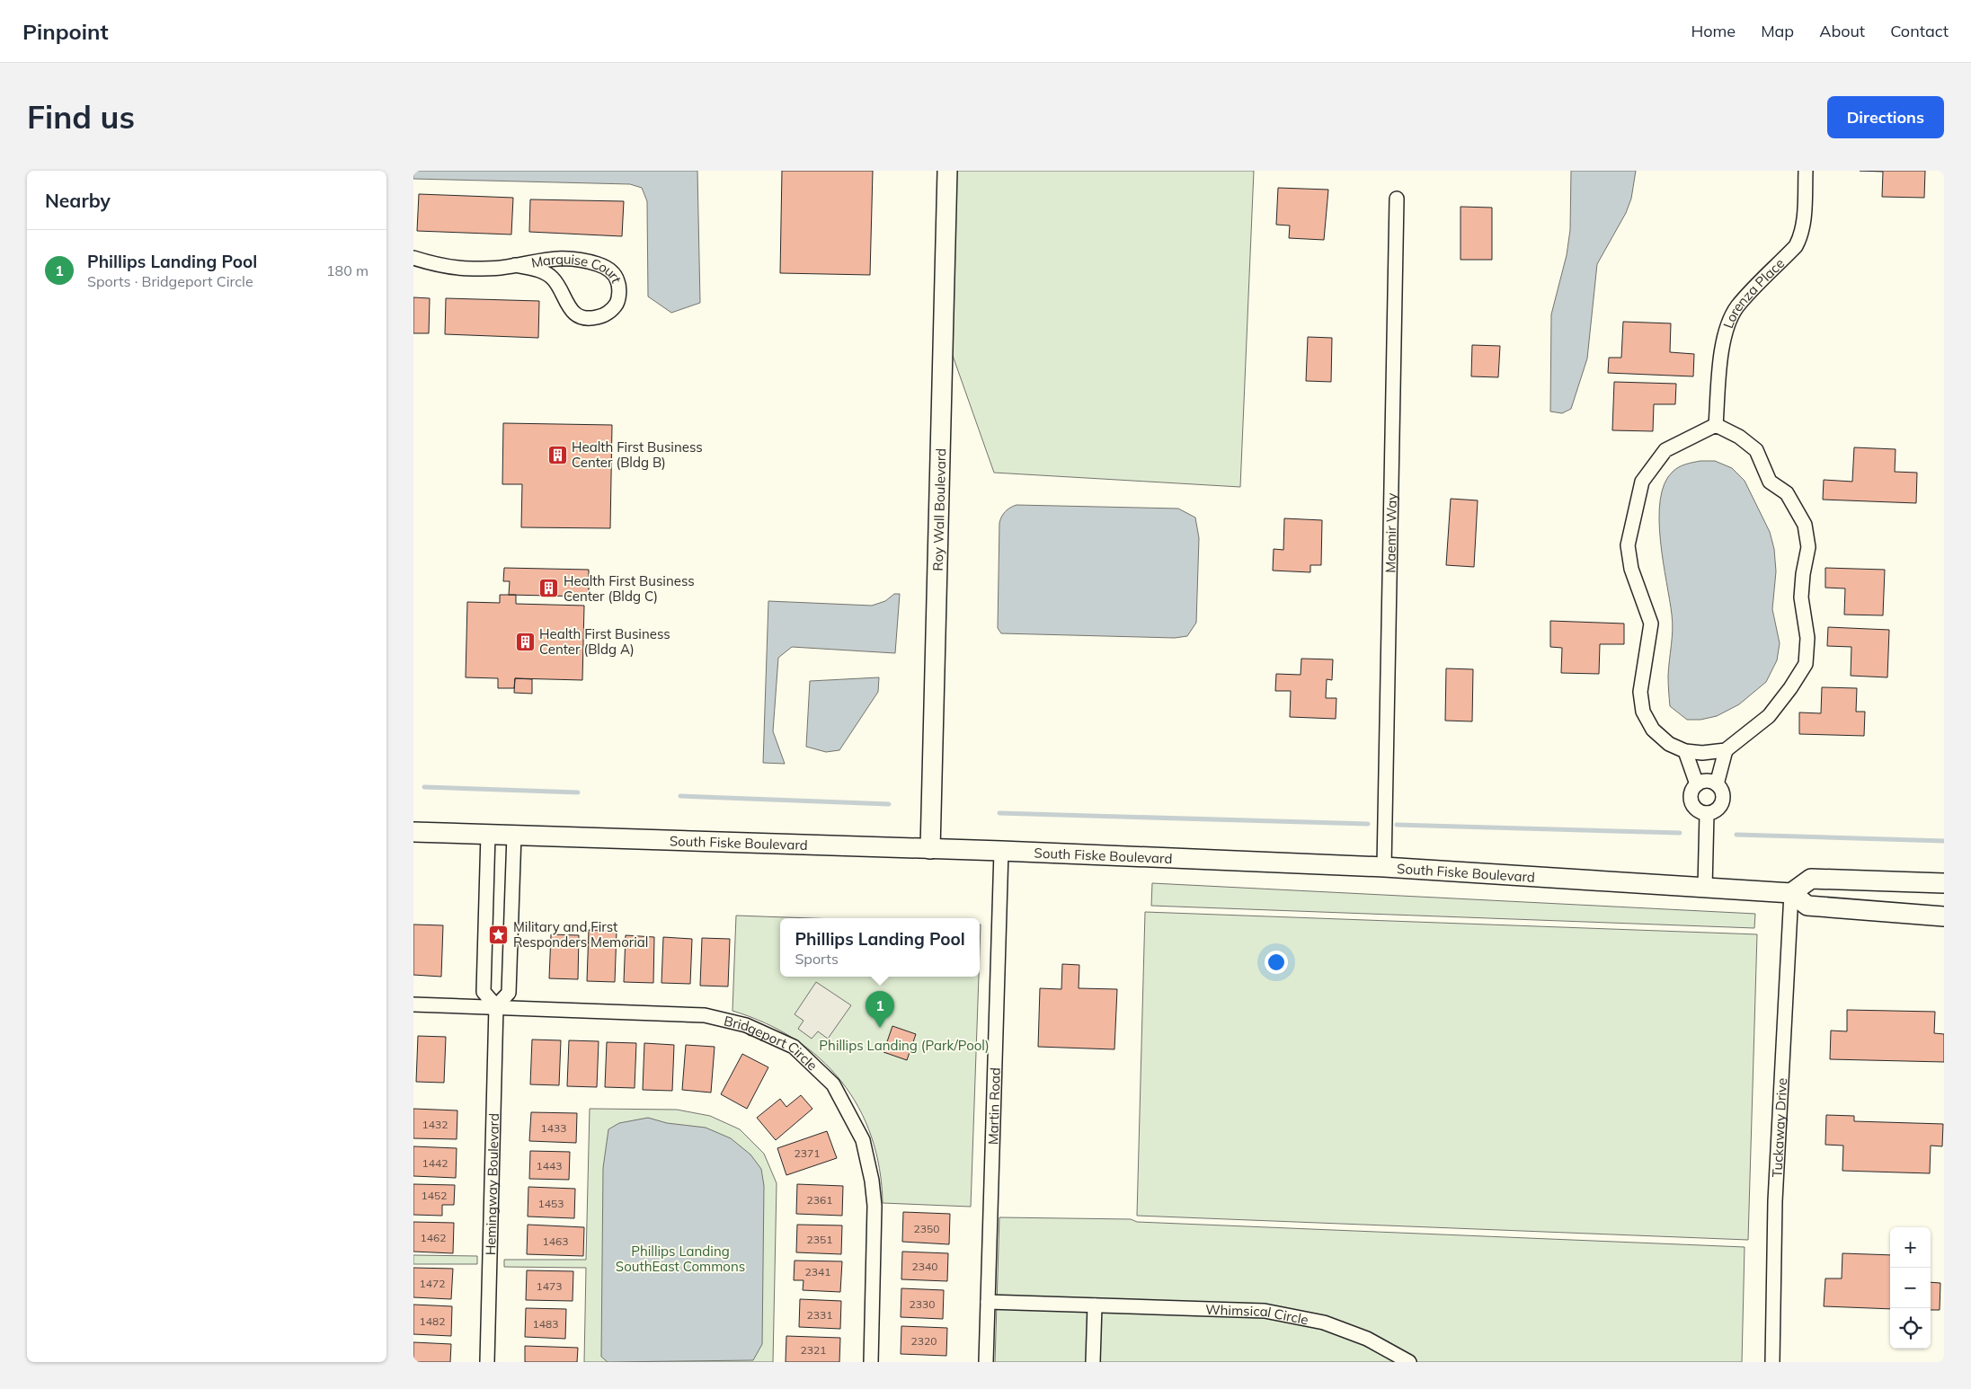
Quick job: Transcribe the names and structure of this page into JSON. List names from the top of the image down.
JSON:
{
  "streets": {
    "main road": ["Roy Wall Boulevard", "South Fiske Boulevard"],
    "street": [
      "Marquise Court",
      "Lorenza Place",
      "Maemir Way",
      "Bridgeport Circle",
      "Martin Road",
      "Tuckaway Drive",
      "Hemingway Boulevard",
      "Whimsical Circle"
    ]
  },
  "crossings": [
    ["Roy Wall Boulevard", "South Fiske Boulevard"],
    ["Maemir Way", "South Fiske Boulevard"],
    ["South Fiske Boulevard", "Martin Road"],
    ["South Fiske Boulevard", "Tuckaway Drive"],
    ["Bridgeport Circle", "Hemingway Boulevard"],
    ["Martin Road", "Whimsical Circle"]
  ],
  "parks": ["Phillips Landing (Park/Pool)", "Phillips Landing SouthEast Commons"],
  "places": {
    "building": ["Health First Business Center (Bldg B)", "Health First Business Center (Bldg C)", "Health First Business Center (Bldg A)"],
    "place": ["Military and First Responders Memorial"]
  },
  "house_numbers": [
    "1432",
    "1433",
    "2371",
    "1442",
    "1443",
    "1452",
    "2361",
    "1453",
    "2350",
    "1462",
    "2351",
    "1463",
    "2340",
    "2341",
    "1472",
    "1473",
    "2330",
    "2331",
    "1482",
    "1483",
    "2320",
    "2321"
  ],
  "page": {
    "header": "Pinpoint",
    "nav": [
      "Home",
      "Map",
      "About",
      "Contact"
    ],
    "buttons": "Directions",
    "title": "Find us",
    "heading": "Nearby",
    "list": [
      {
        "mark": "1",
        "name": "Phillips Landing Pool",
        "note": "Sports · Bridgeport Circle",
        "value": "180 m"
      }
    ],
    "popup": ["Phillips Landing Pool", "Sports"],
    "pins": "1",
    "map_buttons": ["+", "−"]
  }
}
